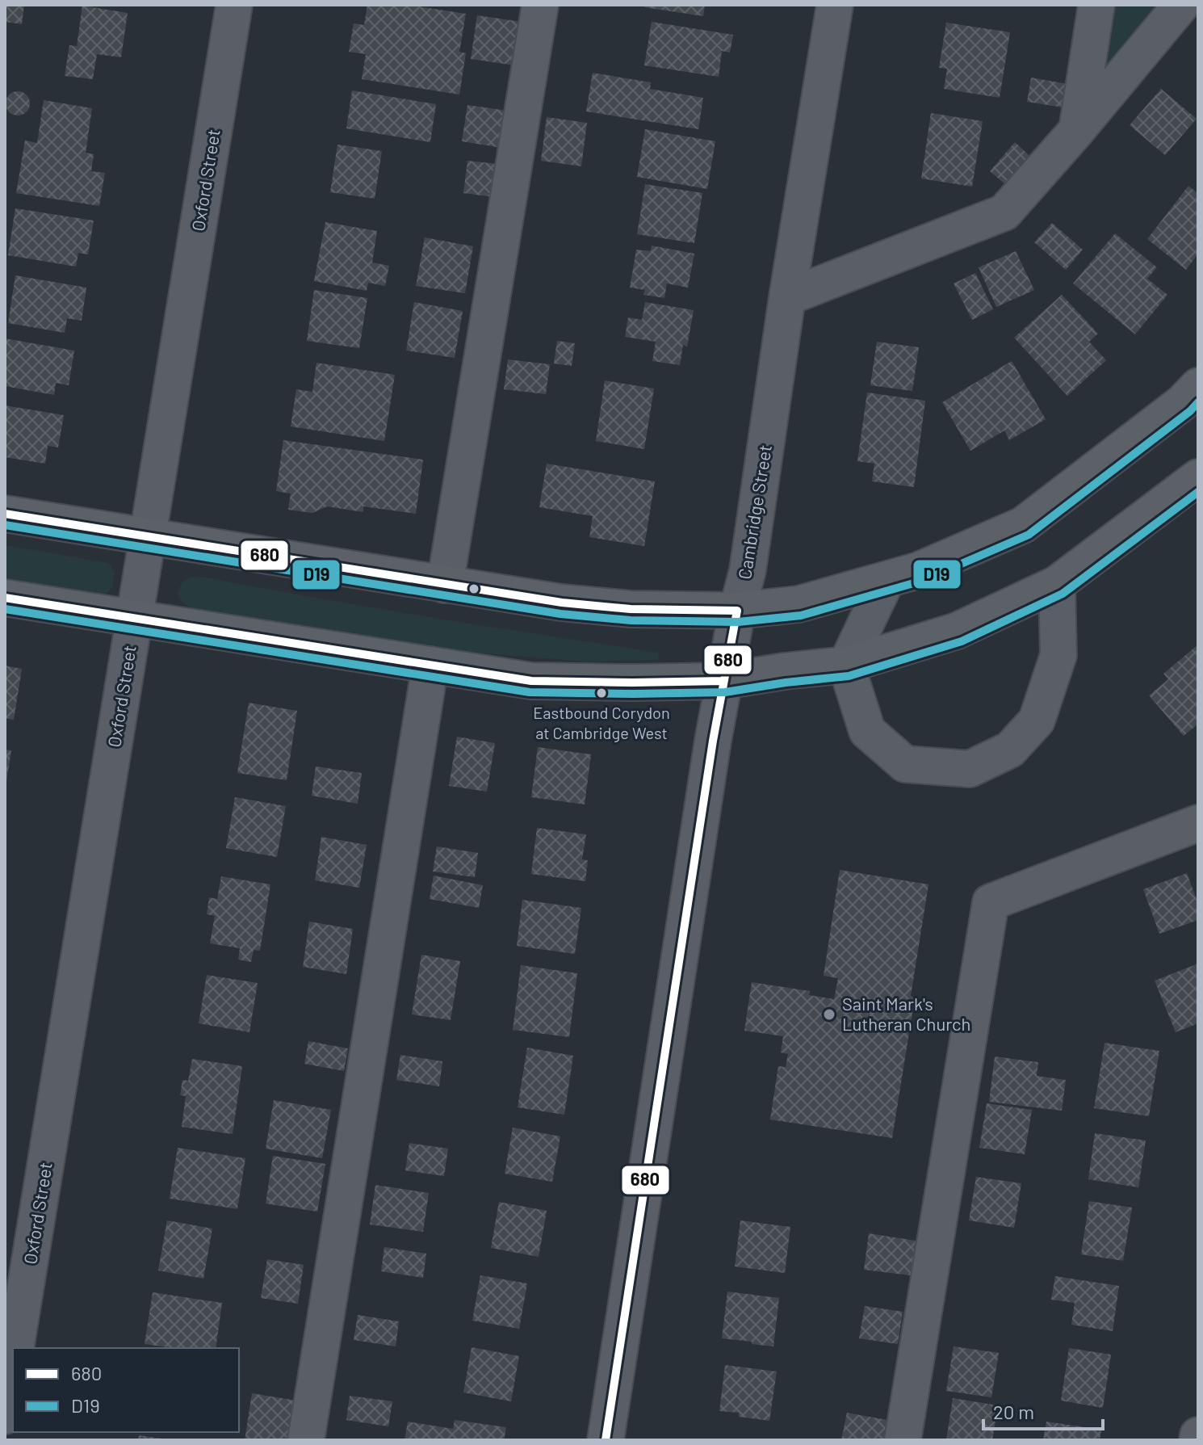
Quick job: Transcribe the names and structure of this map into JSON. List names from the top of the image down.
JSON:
{
  "streets": {
    "street": ["Oxford Street", "Cambridge Street"]
  },
  "places": ["Eastbound Corydon at Cambridge West", "Saint Mark's Lutheran Church"],
  "lines": ["transit line D19", "transit line 680"],
  "legend": ["680", "D19"],
  "scale_bar": "20 m"
}
